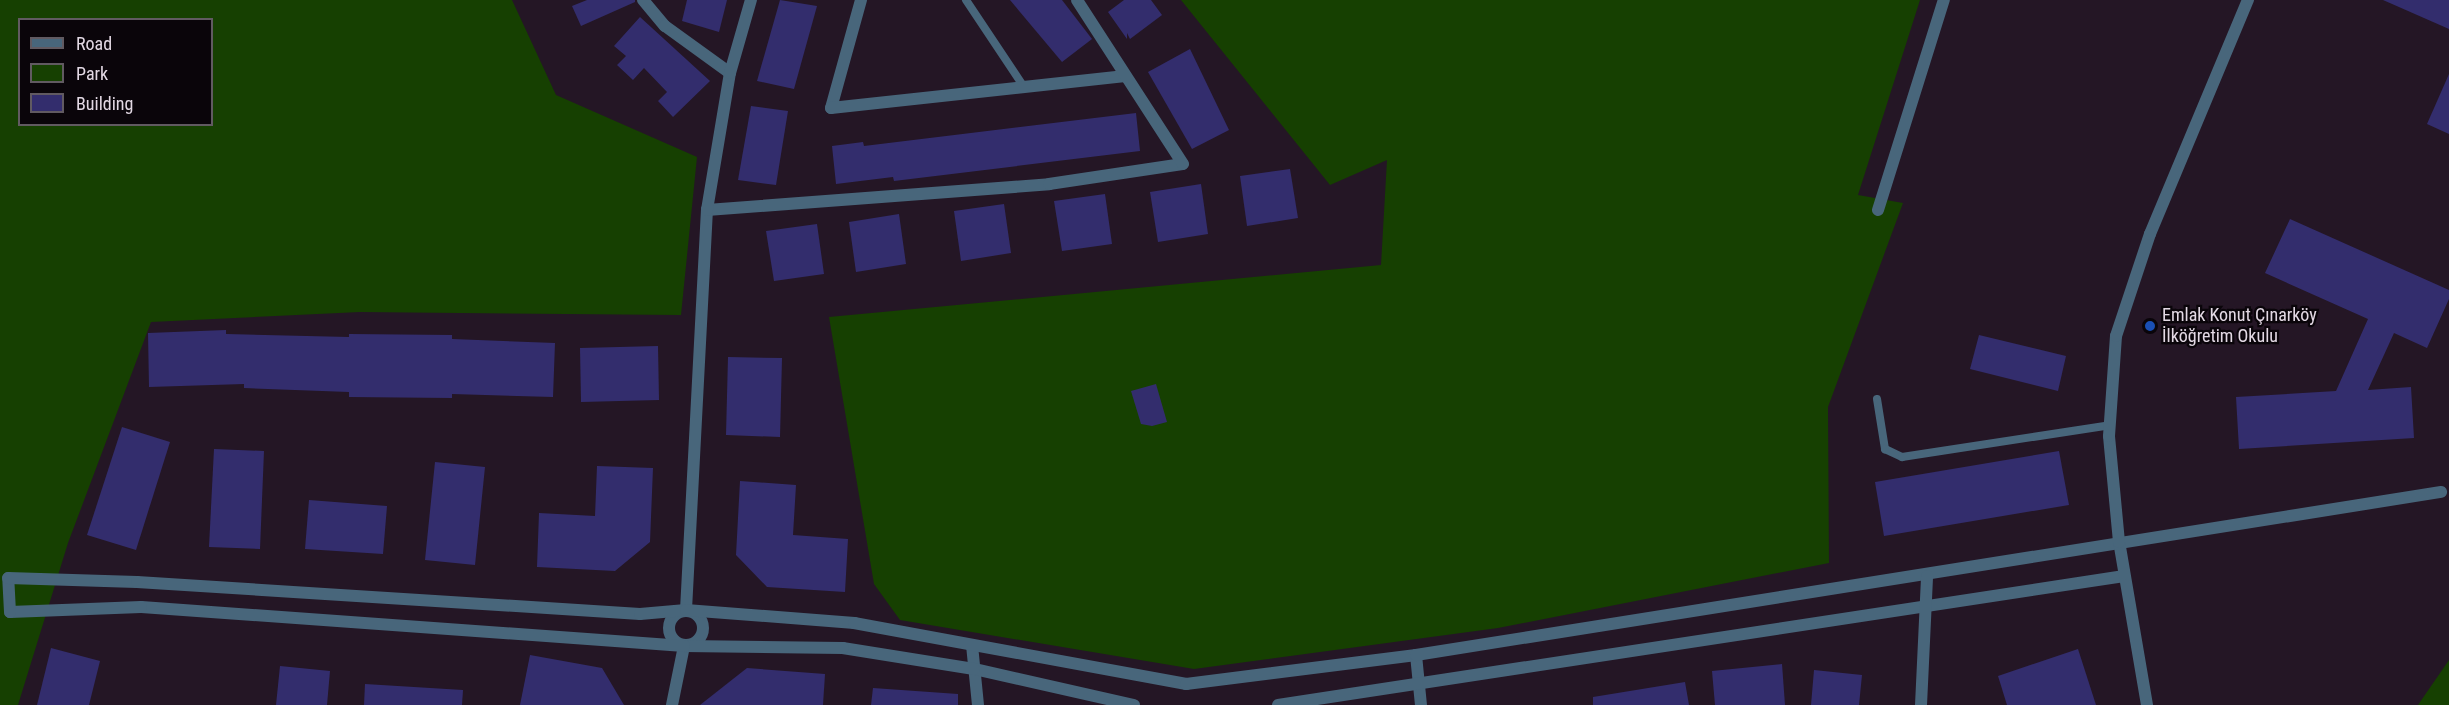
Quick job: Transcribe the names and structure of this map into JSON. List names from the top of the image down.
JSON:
{
  "places": ["Emlak Konut Çınarköy İlköğretim Okulu"],
  "legend": ["Road", "Park", "Building"]
}
